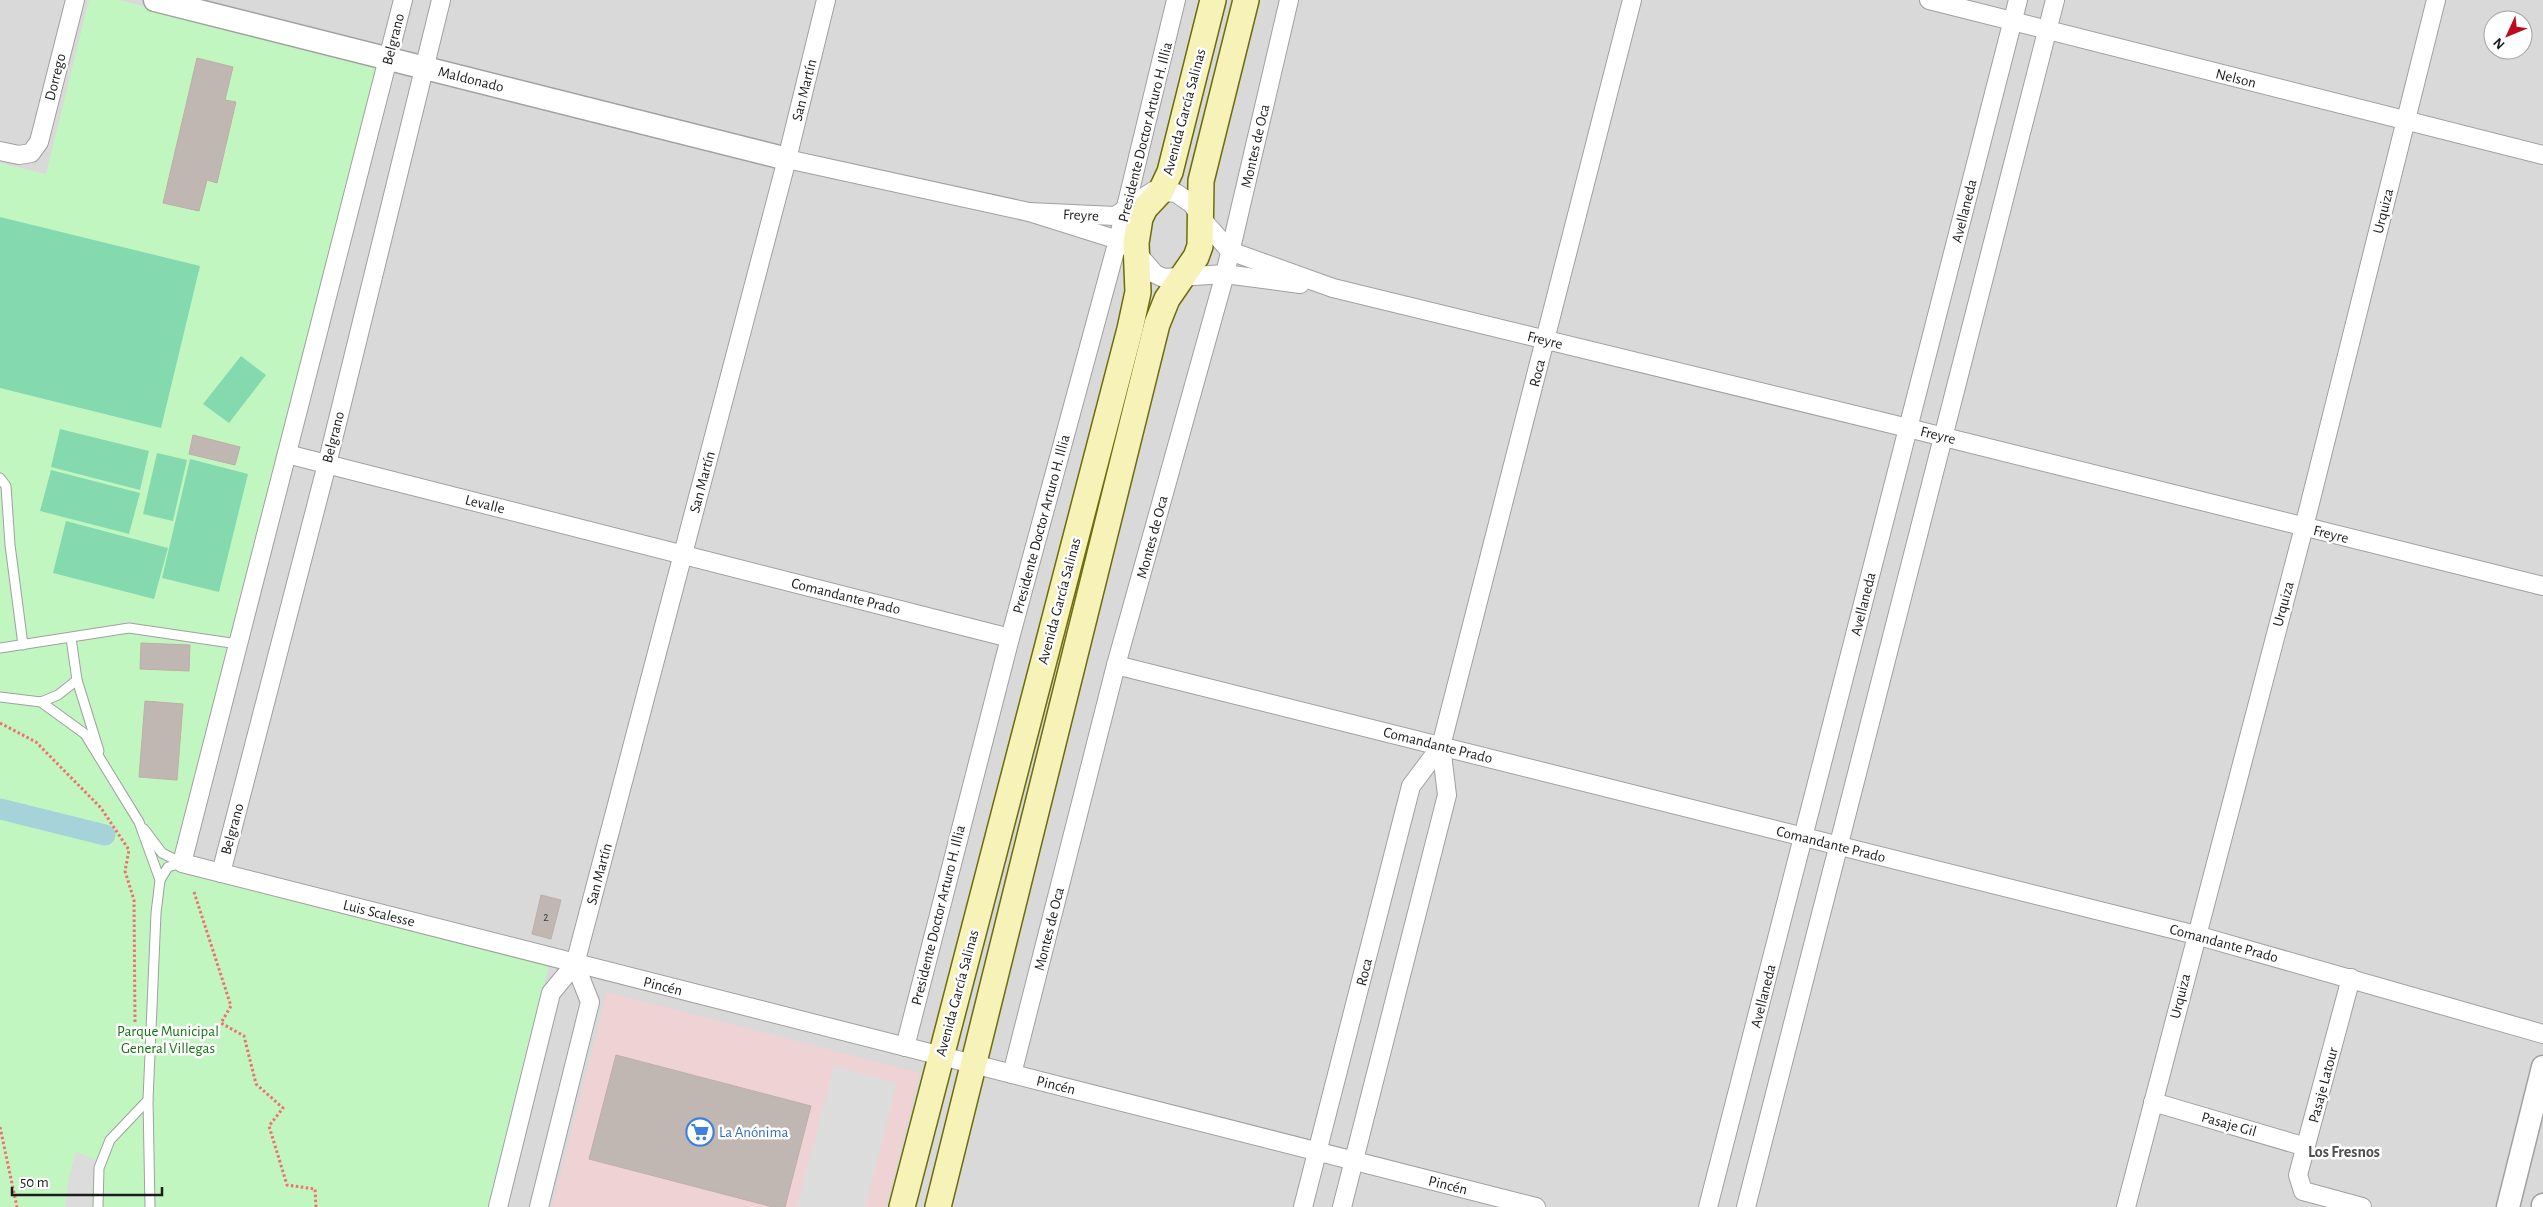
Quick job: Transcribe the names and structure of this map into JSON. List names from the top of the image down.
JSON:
{
  "streets": {
    "main road": ["Avenida García Salinas"],
    "street": [
      "Belgrano",
      "Dorrego",
      "Nelson",
      "Maldonado",
      "San Martín",
      "Presidente Doctor Arturo H. Illia",
      "Montes de Oca",
      "Avellaneda",
      "Urquiza",
      "Freyre",
      "Roca",
      "Levalle",
      "Comandante Prado",
      "Luis Scalesse",
      "Pincén",
      "Pasaje Latour",
      "Pasaje Gil"
    ]
  },
  "crossings": [
    ["Belgrano", "Maldonado"],
    ["Belgrano", "Levalle"],
    ["Belgrano", "Luis Scalesse"],
    ["Nelson", "Avellaneda"],
    ["Nelson", "Urquiza"],
    ["Maldonado", "San Martín"],
    ["Maldonado", "Freyre"],
    ["San Martín", "Freyre"],
    ["San Martín", "Levalle"],
    ["San Martín", "Comandante Prado"],
    ["San Martín", "Luis Scalesse"],
    ["San Martín", "Pincén"],
    ["Avenida García Salinas", "Presidente Doctor Arturo H. Illia"],
    ["Avenida García Salinas", "Freyre"],
    ["Avenida García Salinas", "Pincén"],
    ["Presidente Doctor Arturo H. Illia", "Freyre"],
    ["Presidente Doctor Arturo H. Illia", "Comandante Prado"],
    ["Presidente Doctor Arturo H. Illia", "Pincén"],
    ["Montes de Oca", "Freyre"],
    ["Montes de Oca", "Comandante Prado"],
    ["Montes de Oca", "Pincén"],
    ["Avellaneda", "Freyre"],
    ["Avellaneda", "Comandante Prado"],
    ["Urquiza", "Freyre"],
    ["Urquiza", "Comandante Prado"],
    ["Urquiza", "Pasaje Gil"],
    ["Freyre", "Roca"],
    ["Roca", "Comandante Prado"],
    ["Roca", "Pincén"],
    ["Levalle", "Comandante Prado"],
    ["Comandante Prado", "Pasaje Latour"],
    ["Luis Scalesse", "Pincén"],
    ["Pasaje Latour", "Pasaje Gil"]
  ],
  "districts": ["Los Fresnos"],
  "parks": ["Parque Municipal General Villegas"],
  "places": {
    "supermarket": ["La Anónima"]
  },
  "house_numbers": ["2"],
  "scale_bar": "50 m",
  "north": "bottom left"
}
